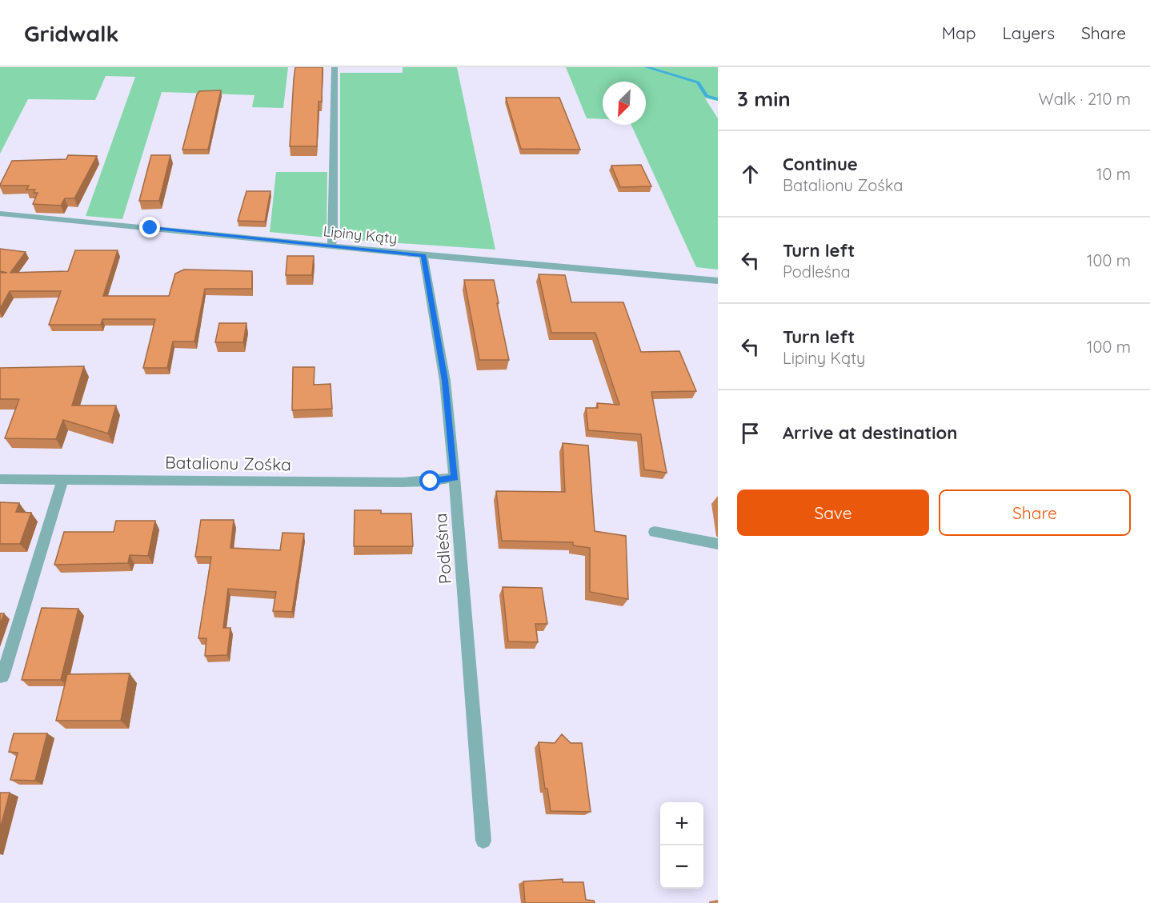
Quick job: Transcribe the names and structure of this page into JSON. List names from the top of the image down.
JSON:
{
  "streets": {
    "street": ["Lipiny Kąty", "Batalionu Zośka", "Podleśna"]
  },
  "crossings": [
    ["Lipiny Kąty", "Podleśna"],
    ["Batalionu Zośka", "Podleśna"]
  ],
  "north": "bottom left",
  "page": {
    "header": "Gridwalk",
    "nav": ["Map", "Layers", "Share"],
    "heading": ["3 min", "Walk · 210 m"],
    "list": [
      ["Continue", "Batalionu Zośka", "10 m"],
      ["Turn left", "Podleśna", "100 m"],
      ["Turn left", "Lipiny Kąty", "100 m"],
      "Arrive at destination"
    ],
    "buttons": ["Save", "Share"],
    "map_buttons": ["+", "−"]
  }
}
